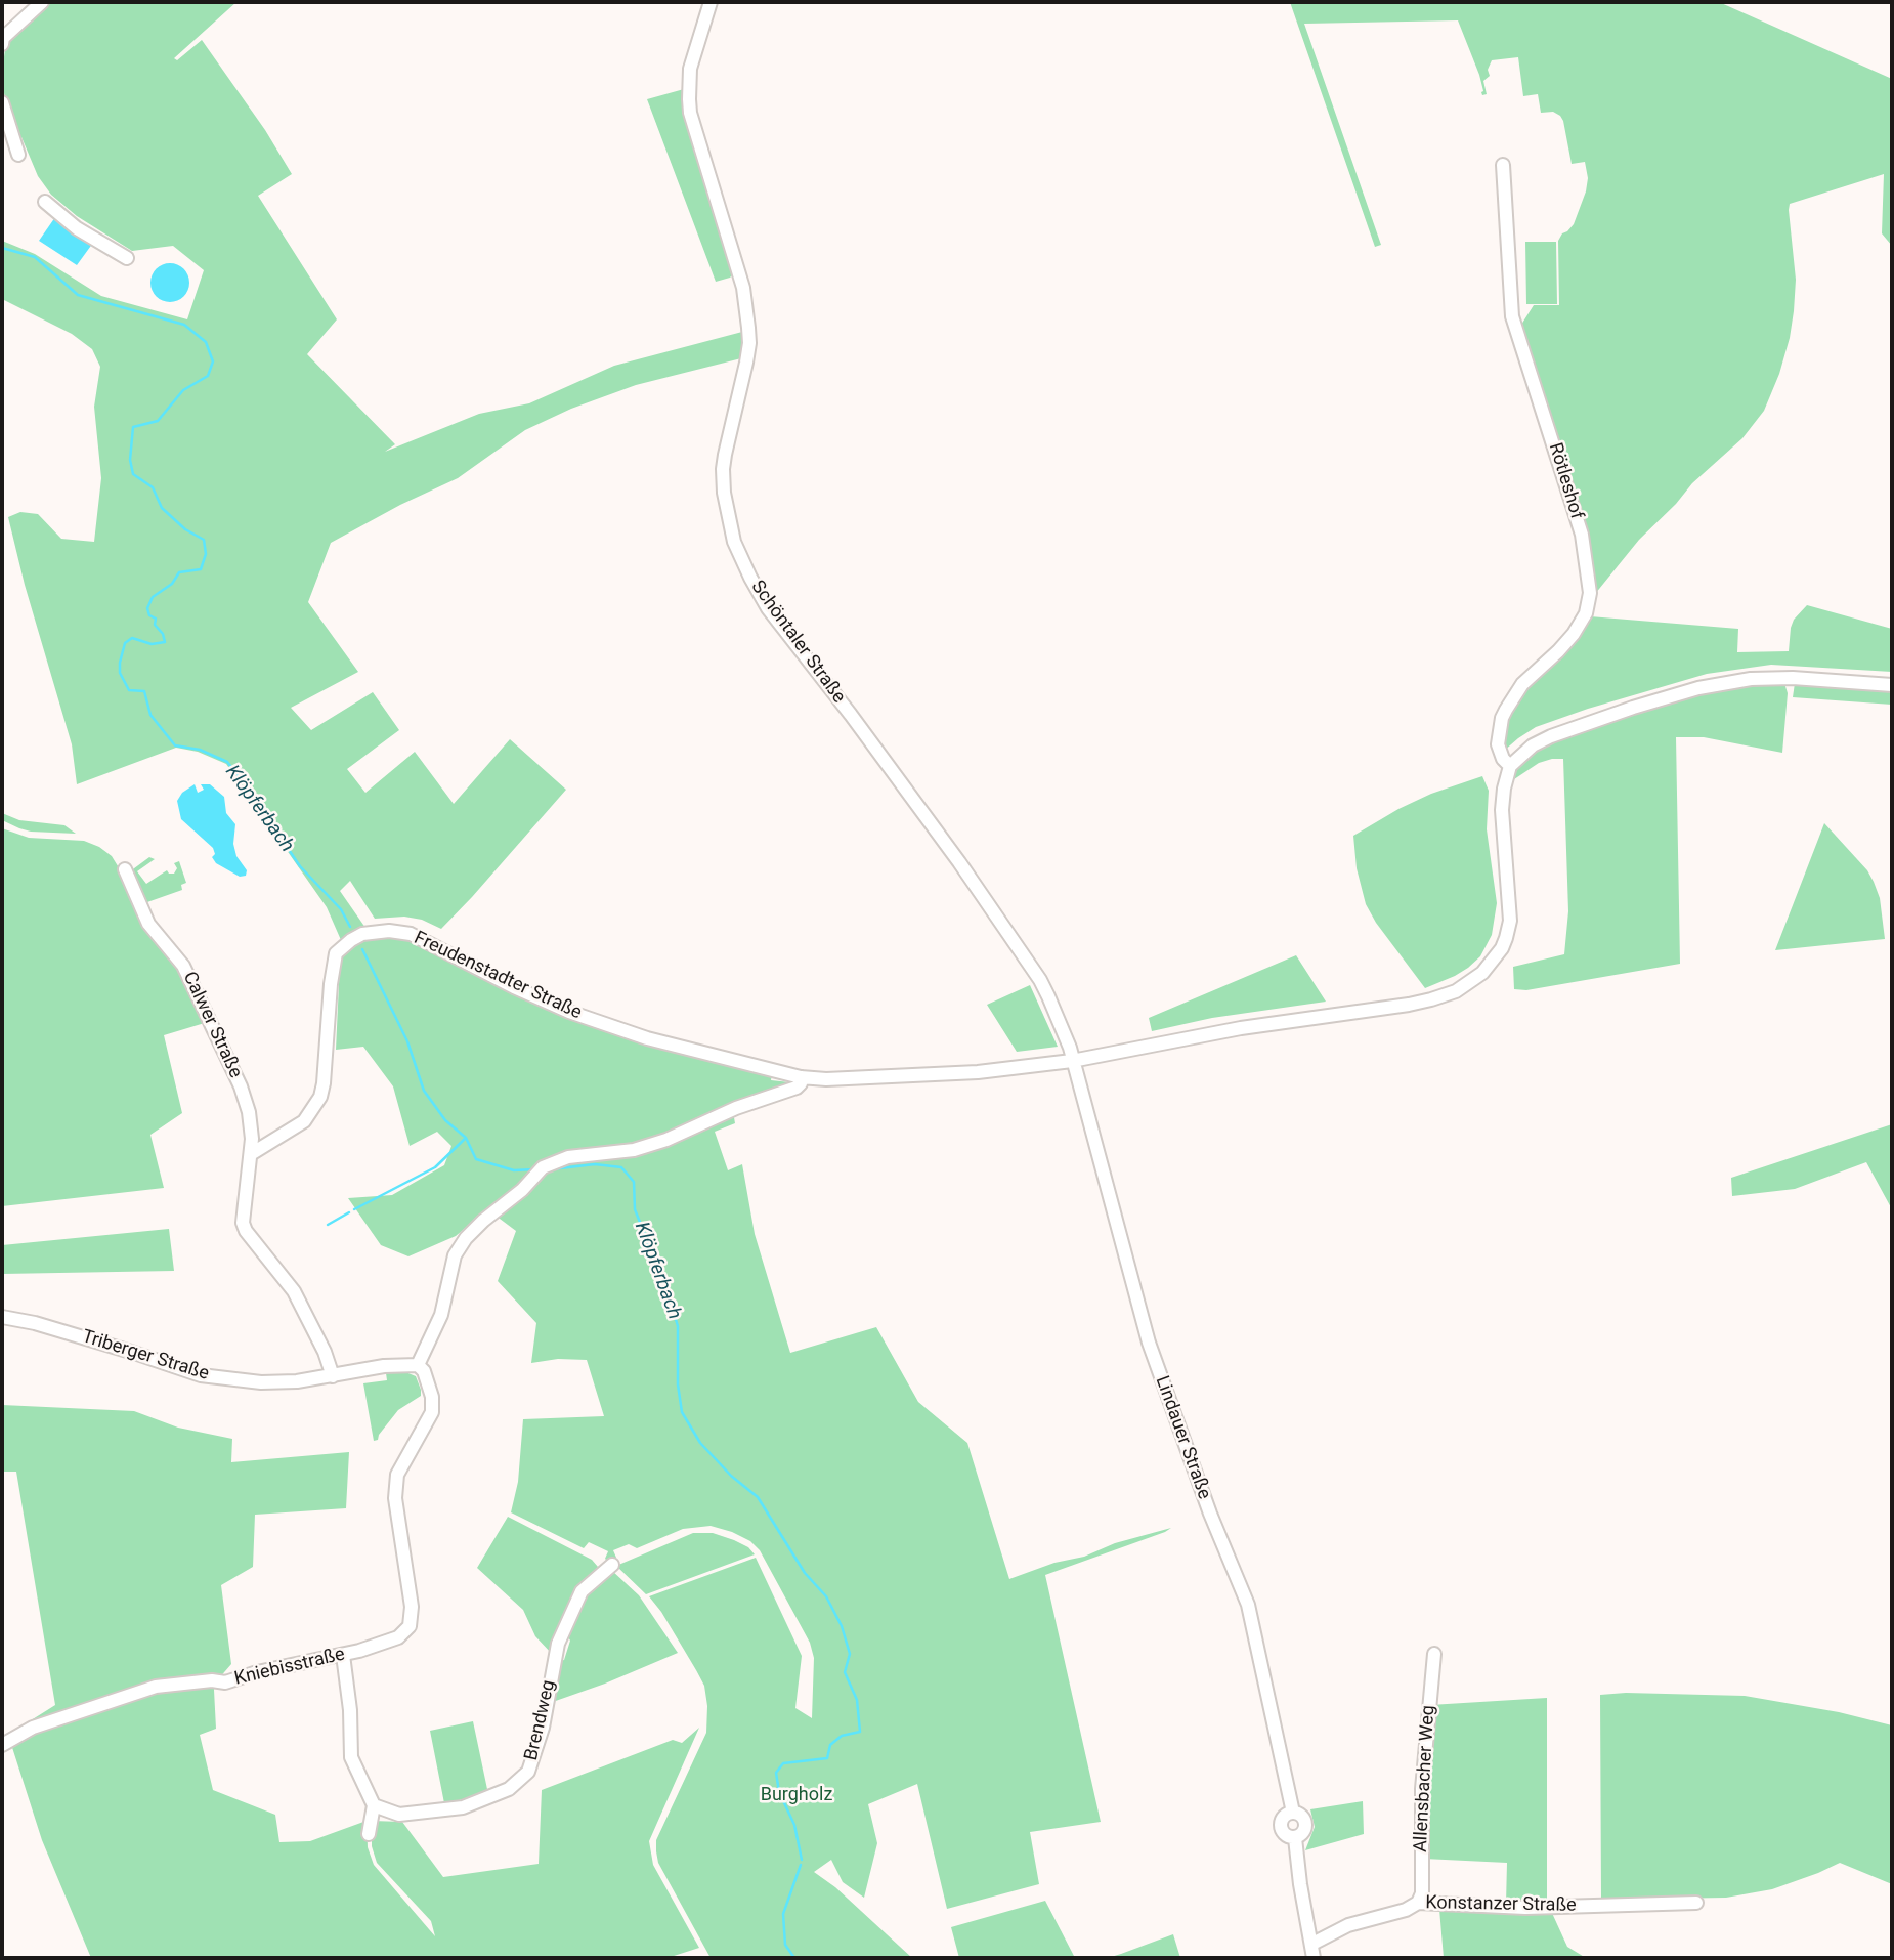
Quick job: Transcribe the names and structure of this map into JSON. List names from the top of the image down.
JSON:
{
  "streets": {
    "street": [
      "Rötleshof",
      "Schöntaler Straße",
      "Freudenstadter Straße",
      "Calwer Straße",
      "Triberger Straße",
      "Lindauer Straße",
      "Kniebisstraße",
      "Brendweg",
      "Allensbacher Weg",
      "Konstanzer Straße"
    ]
  },
  "crossings": [
    ["Rötleshof", "Freudenstadter Straße"],
    ["Schöntaler Straße", "Freudenstadter Straße"],
    ["Schöntaler Straße", "Lindauer Straße"],
    ["Freudenstadter Straße", "Calwer Straße"],
    ["Freudenstadter Straße", "Lindauer Straße"],
    ["Lindauer Straße", "Konstanzer Straße"],
    ["Allensbacher Weg", "Konstanzer Straße"]
  ],
  "water": ["Klöpferbach"],
  "parks": ["Burgholz"]
}
